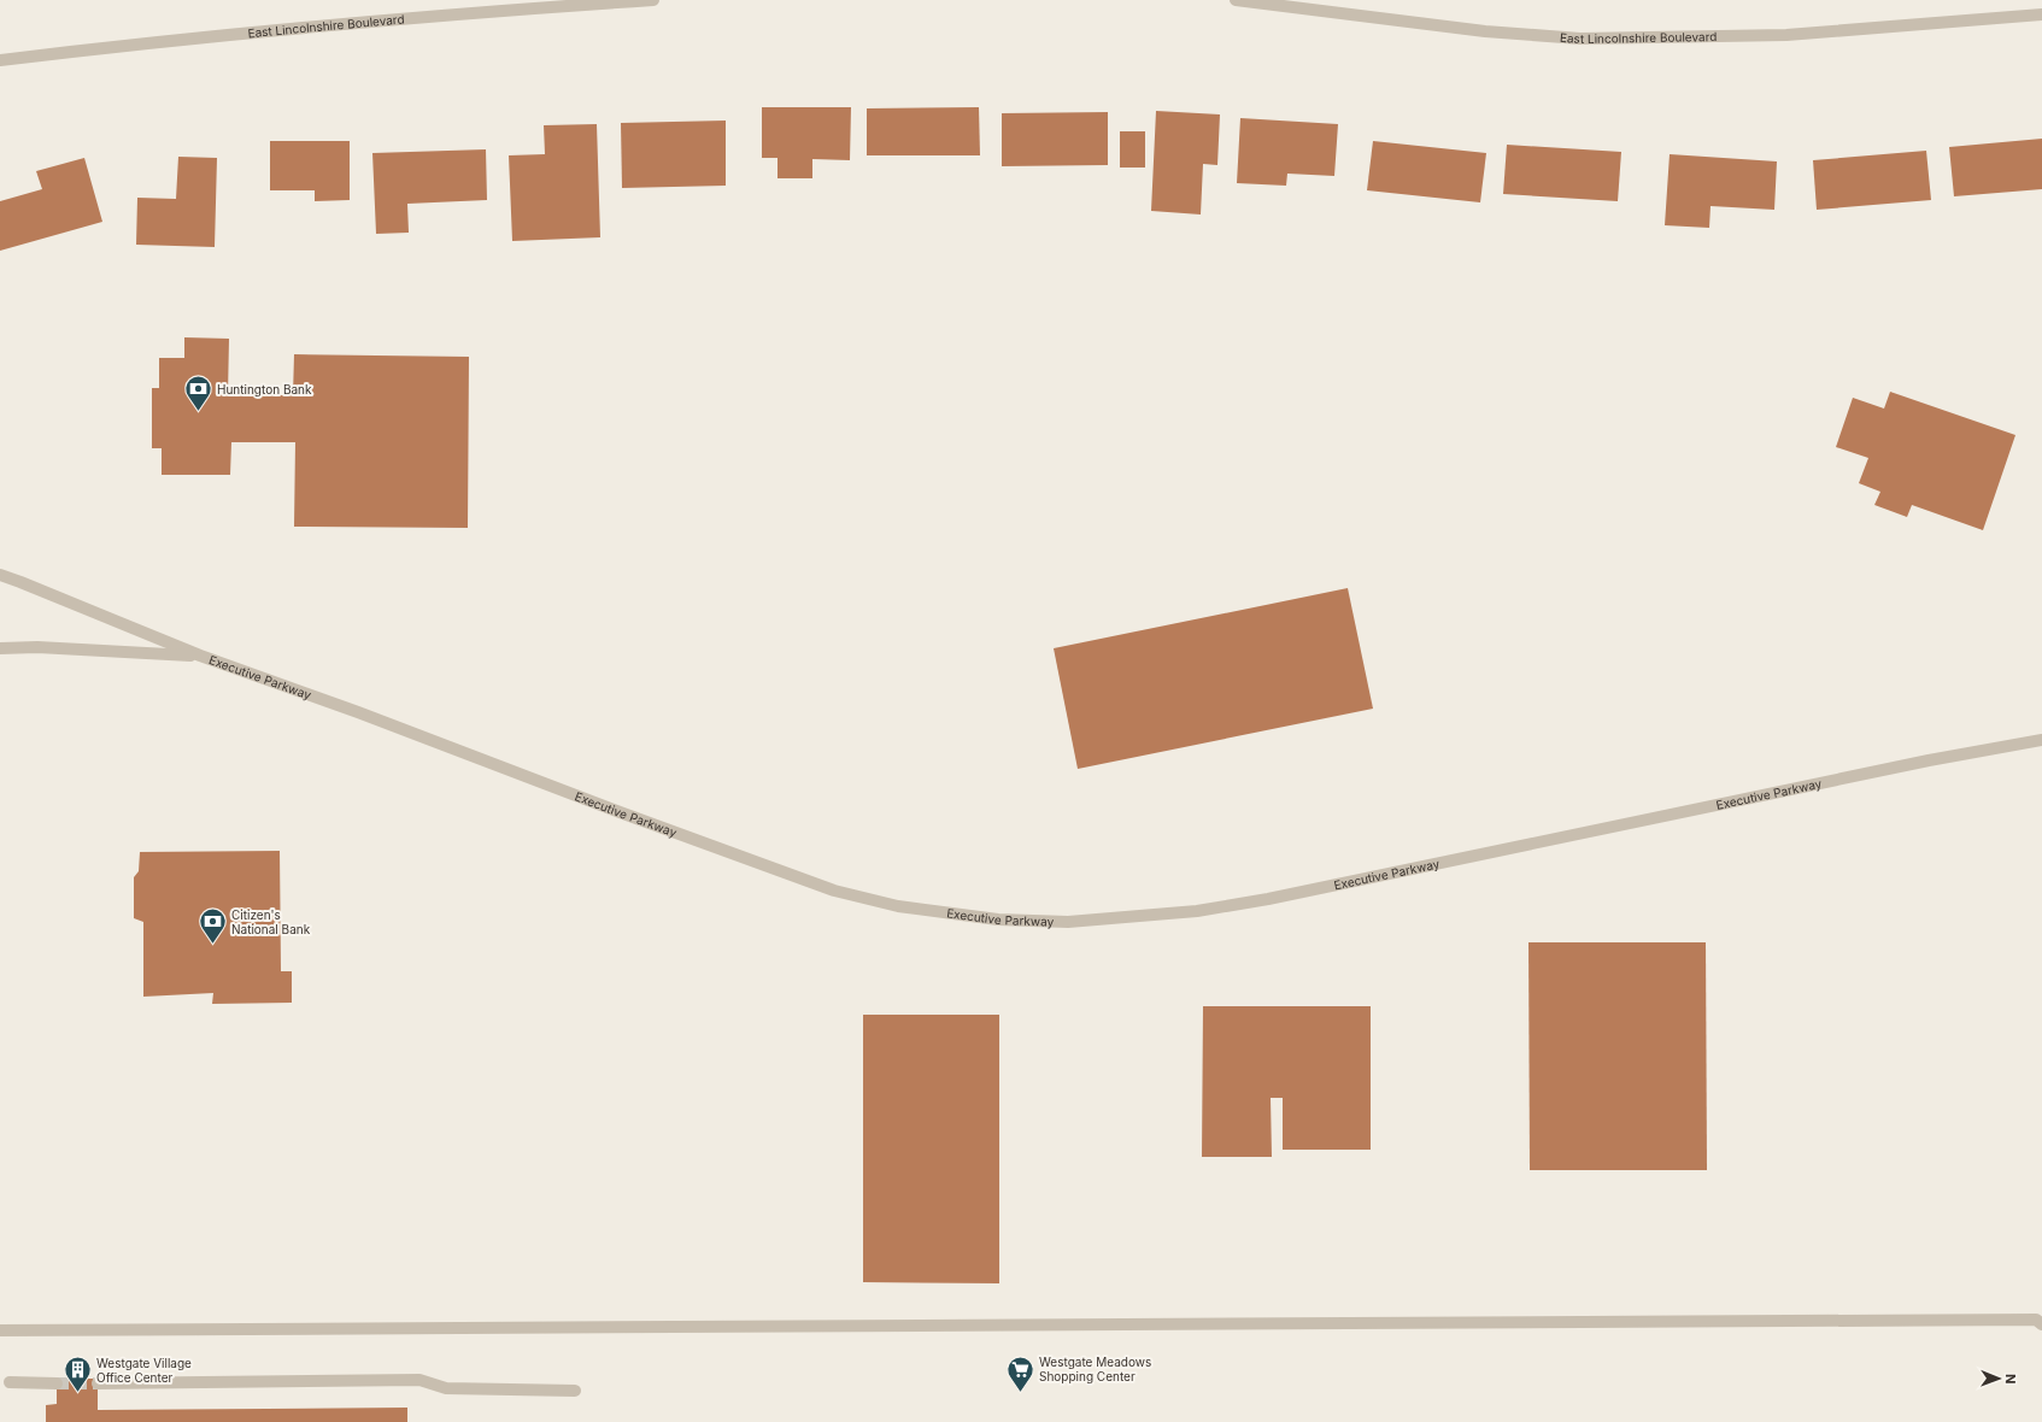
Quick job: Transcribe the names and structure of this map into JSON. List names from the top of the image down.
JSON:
{
  "streets": {
    "street": ["East Lincolnshire Boulevard", "Executive Parkway"]
  },
  "places": {
    "bank": ["Huntington Bank", "Citizen's National Bank"],
    "supermarket": ["Westgate Meadows Shopping Center"],
    "building": ["Westgate Village Office Center"]
  },
  "north": "right"
}
